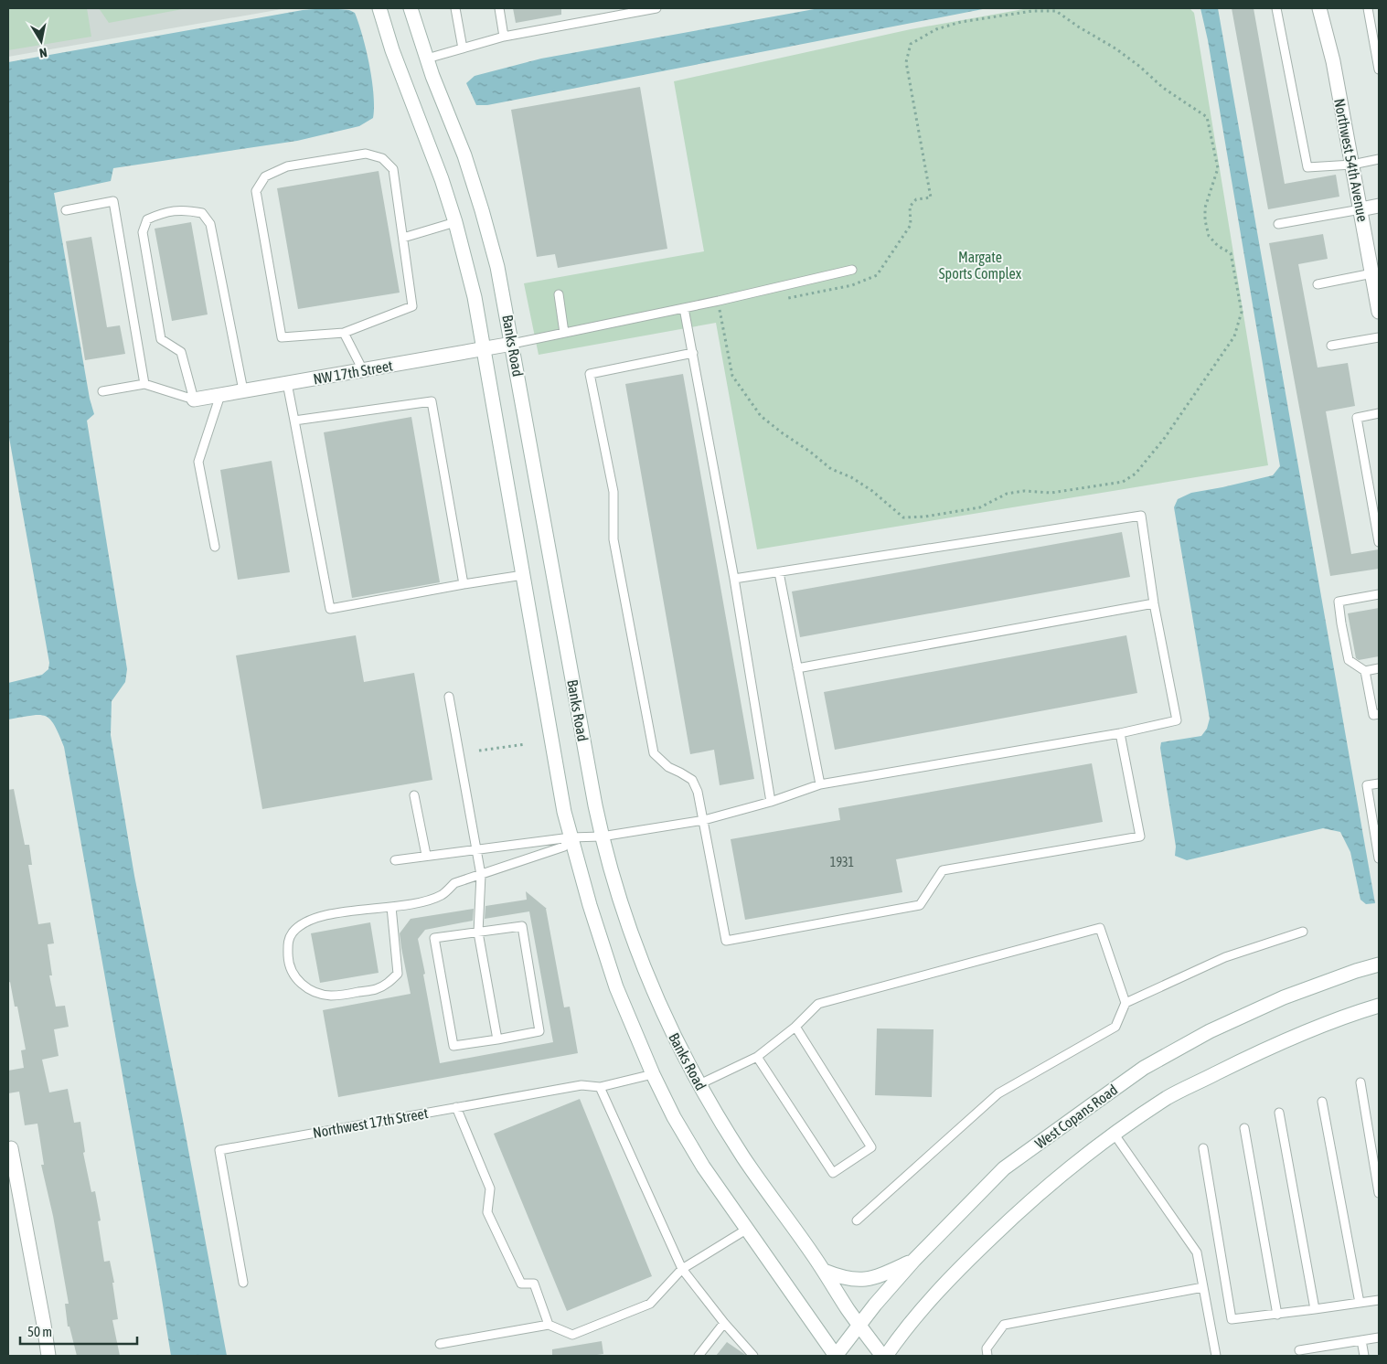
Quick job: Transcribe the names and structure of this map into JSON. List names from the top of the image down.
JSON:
{
  "streets": {
    "street": [
      "Northwest 54th Avenue",
      "Banks Road",
      "NW 17th Street",
      "West Copans Road"
    ],
    "lane": ["Northwest 17th Street"]
  },
  "crossings": [
    ["Banks Road", "NW 17th Street"],
    ["Banks Road", "West Copans Road"],
    ["Banks Road", "Northwest 17th Street"]
  ],
  "parks": ["Margate Sports Complex"],
  "house_numbers": ["1931"],
  "scale_bar": "50 m",
  "north": "bottom"
}
